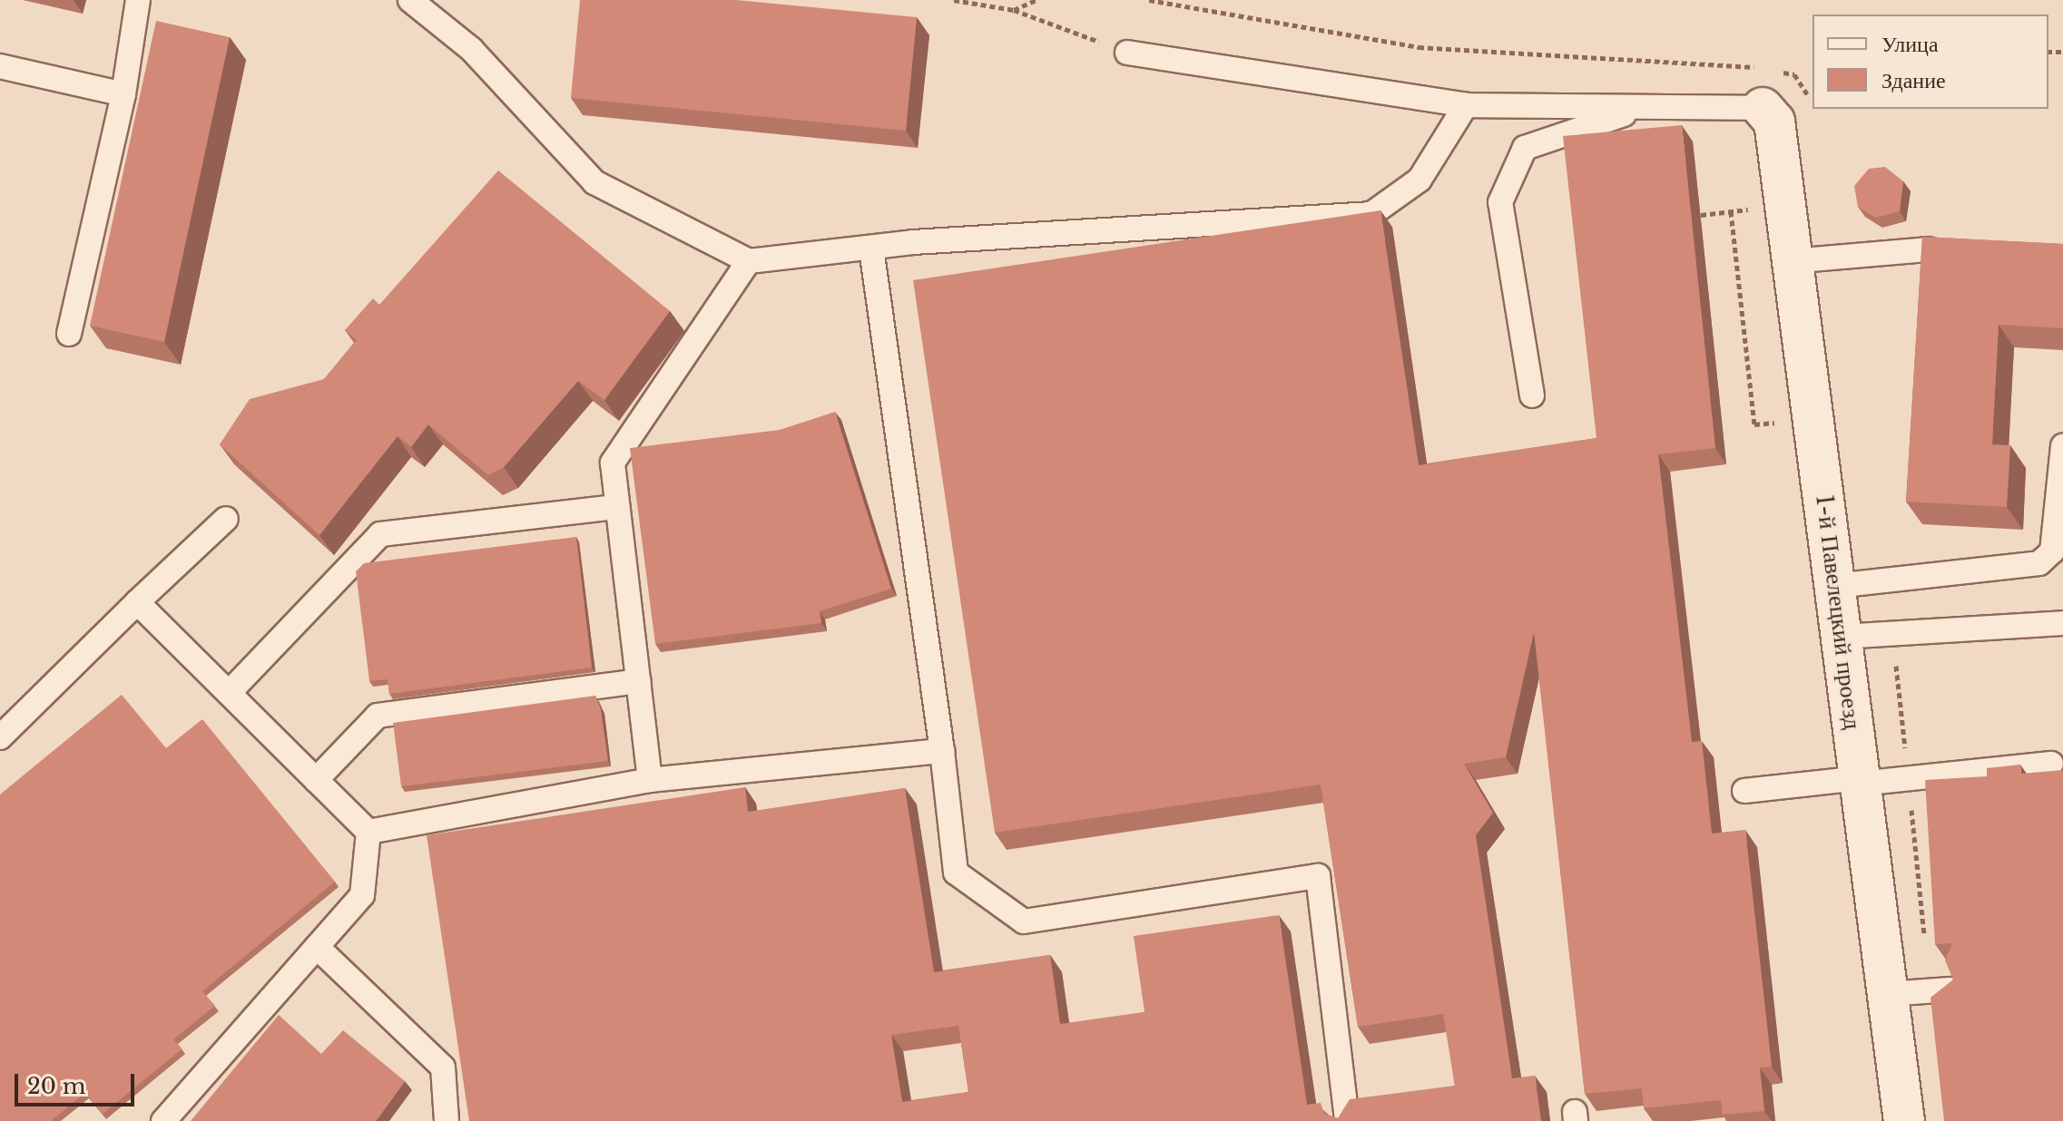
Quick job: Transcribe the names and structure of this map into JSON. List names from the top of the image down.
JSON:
{
  "streets": {
    "street": ["1-й Павелецкий проезд"]
  },
  "legend": ["Улица", "Здание"],
  "scale_bar": "20 m"
}
